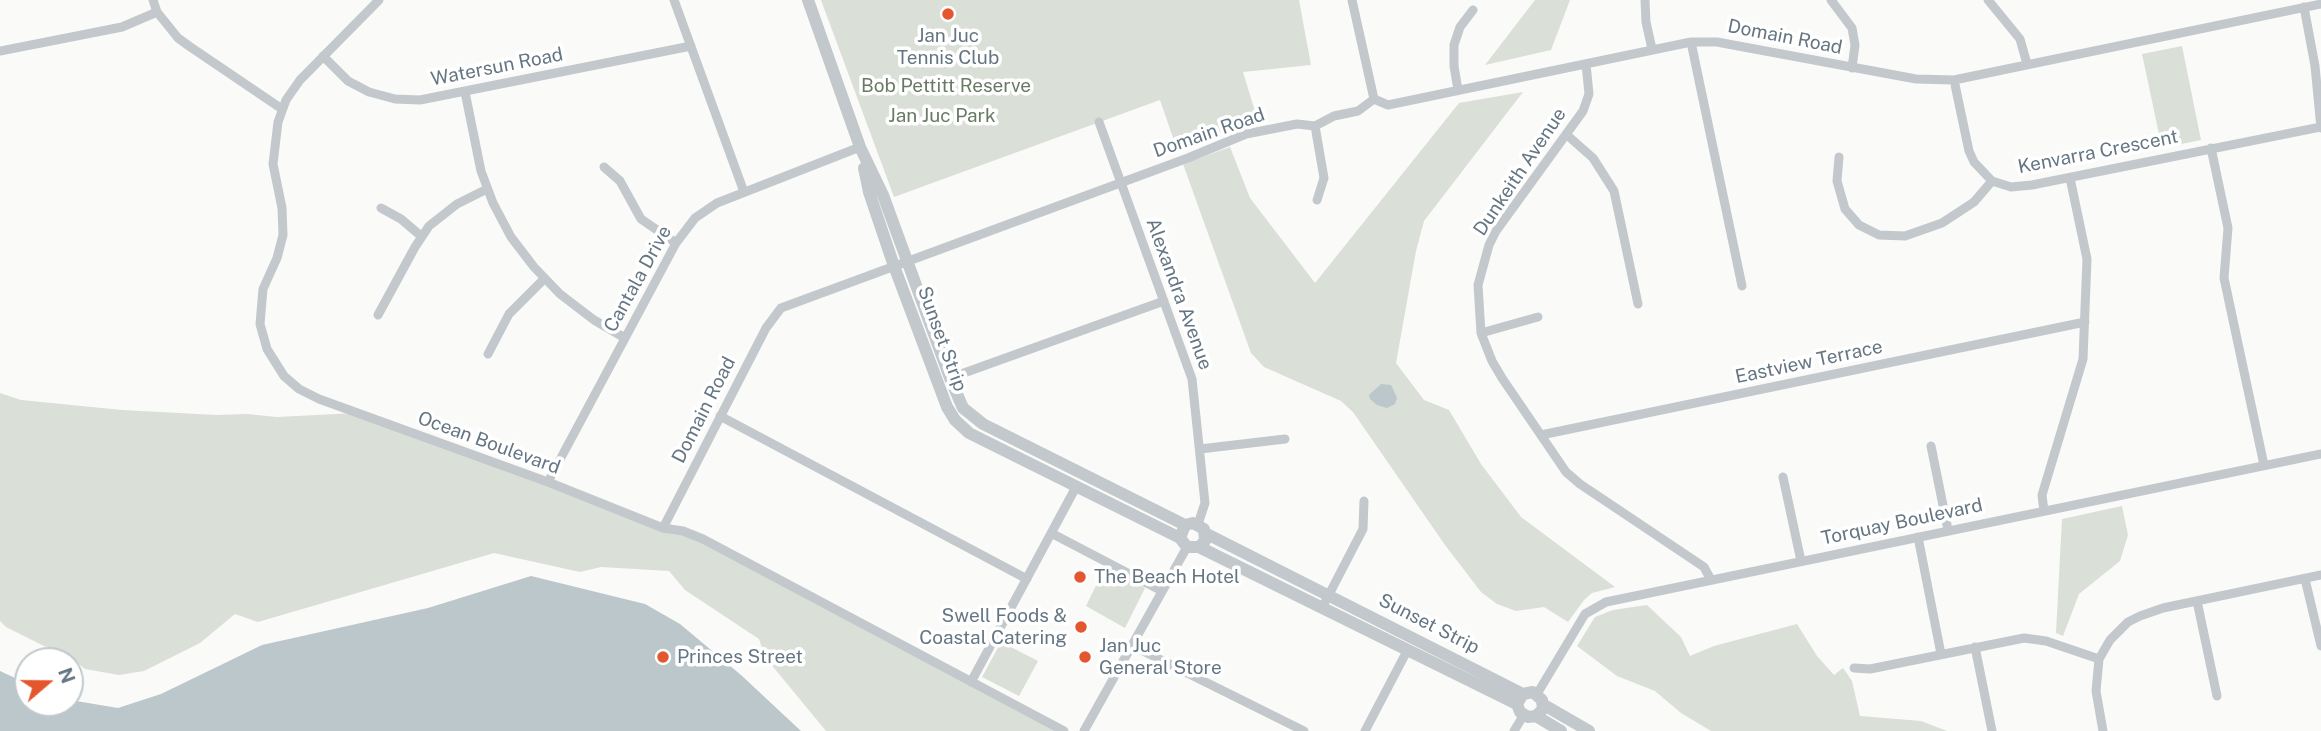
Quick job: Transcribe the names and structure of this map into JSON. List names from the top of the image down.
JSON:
{
  "streets": {
    "street": [
      "Domain Road",
      "Watersun Road",
      "Kenvarra Crescent",
      "Dunkeith Avenue",
      "Cantala Drive",
      "Alexandra Avenue",
      "Sunset Strip",
      "Eastview Terrace",
      "Ocean Boulevard",
      "Torquay Boulevard"
    ]
  },
  "crossings": [
    ["Domain Road", "Kenvarra Crescent"],
    ["Domain Road", "Dunkeith Avenue"],
    ["Domain Road", "Alexandra Avenue"],
    ["Domain Road", "Sunset Strip"],
    ["Domain Road", "Ocean Boulevard"],
    ["Watersun Road", "Ocean Boulevard"],
    ["Dunkeith Avenue", "Eastview Terrace"],
    ["Dunkeith Avenue", "Torquay Boulevard"],
    ["Cantala Drive", "Sunset Strip"],
    ["Cantala Drive", "Ocean Boulevard"],
    ["Alexandra Avenue", "Sunset Strip"],
    ["Sunset Strip", "Torquay Boulevard"]
  ],
  "parks": ["Bob Pettitt Reserve", "Jan Juc Park"],
  "places": [
    "Jan Juc Tennis Club",
    "The Beach Hotel",
    "Swell Foods & Coastal Catering",
    "Princes Street",
    "Jan Juc General Store"
  ],
  "north": "right"
}
